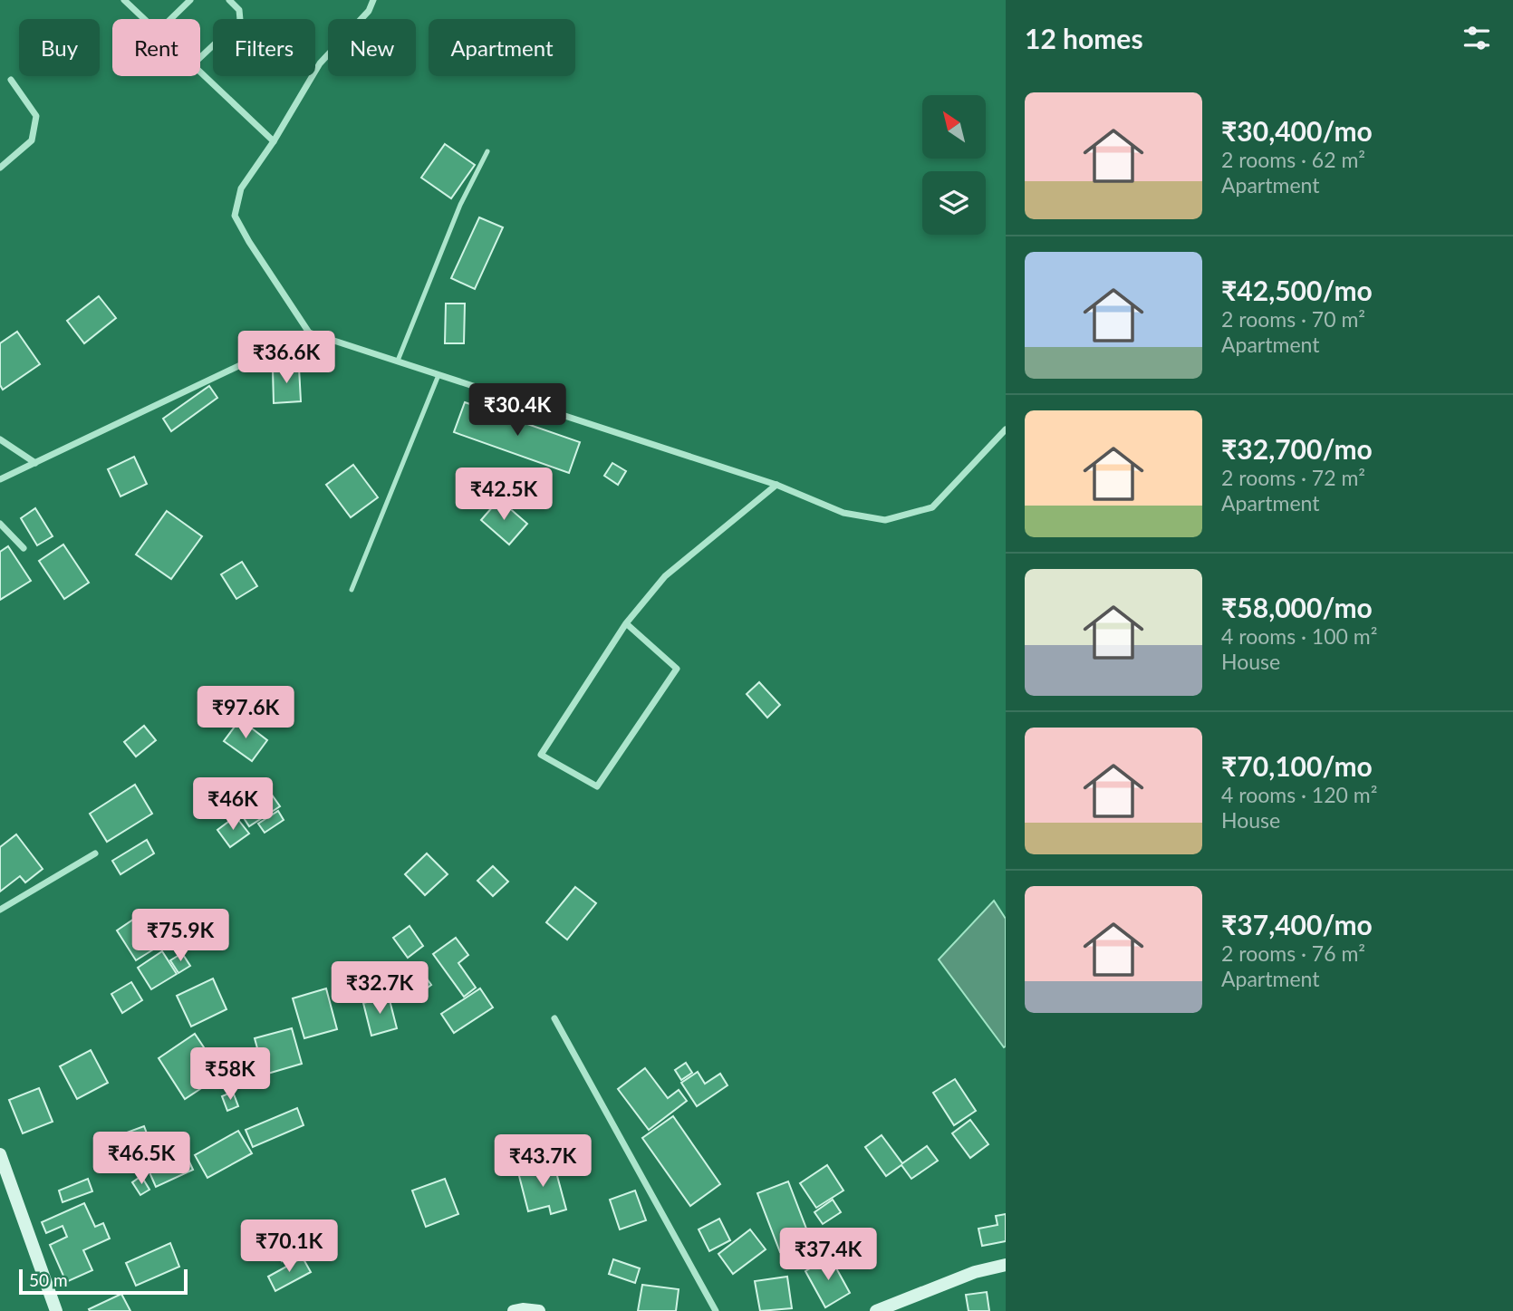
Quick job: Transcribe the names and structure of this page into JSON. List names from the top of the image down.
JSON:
{
  "scale_bar": "50 m",
  "north": "top left",
  "page": {
    "heading": "12 homes",
    "chip": [
      "Buy",
      "Rent",
      "Filters",
      "New",
      "Apartment"
    ],
    "list": [
      {
        "name": "₹30,400/mo",
        "note": "2 rooms · 62 m² · Apartment"
      },
      {
        "name": "₹42,500/mo",
        "note": "2 rooms · 70 m² · Apartment"
      },
      {
        "name": "₹32,700/mo",
        "note": "2 rooms · 72 m² · Apartment"
      },
      {
        "name": "₹58,000/mo",
        "note": "4 rooms · 100 m² · House"
      },
      {
        "name": "₹70,100/mo",
        "note": "4 rooms · 120 m² · House"
      },
      {
        "name": "₹37,400/mo",
        "note": "2 rooms · 76 m² · Apartment"
      }
    ],
    "price": [
      "₹36.6K",
      "₹30.4K",
      "₹42.5K",
      "₹97.6K",
      "₹46K",
      "₹75.9K",
      "₹32.7K",
      "₹58K",
      "₹46.5K",
      "₹43.7K",
      "₹70.1K",
      "₹37.4K"
    ],
    "scale": "50 m"
  }
}
